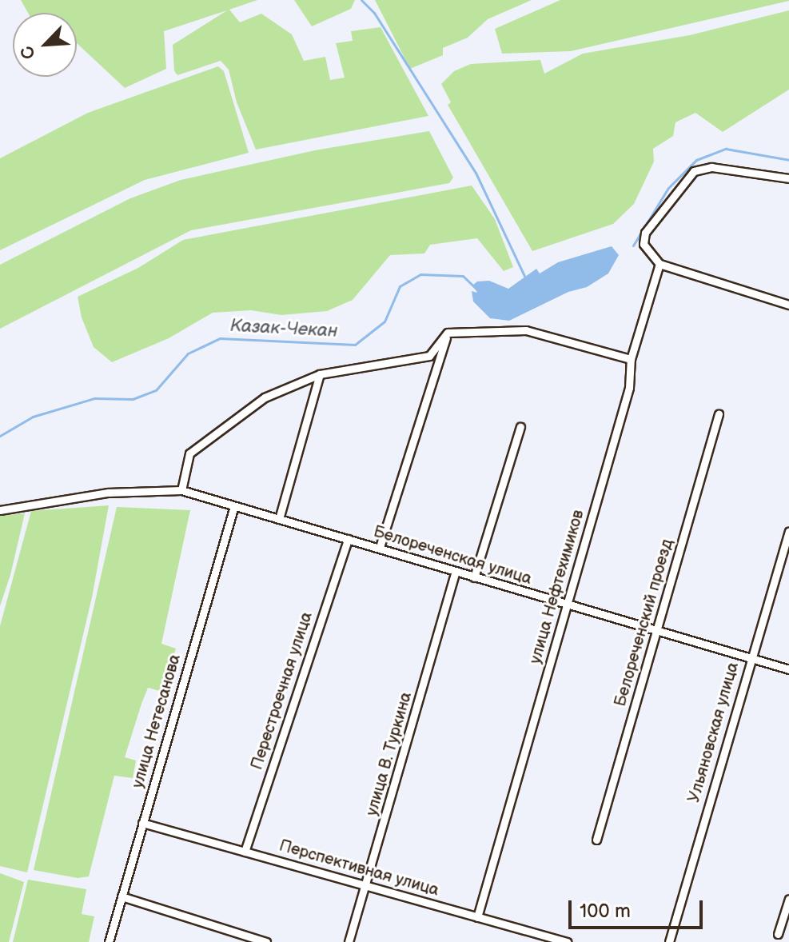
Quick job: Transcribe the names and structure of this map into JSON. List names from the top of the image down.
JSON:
{
  "streets": {
    "street": [
      "Белореченская улица",
      "улица Нефтехимиков",
      "Белореченский проезд",
      "Перестроечная улица",
      "улица Нетесанова",
      "Ульяновская улица",
      "улица В. Туркина",
      "Перспективная улица"
    ]
  },
  "crossings": [
    ["Белореченская улица", "улица Нефтехимиков"],
    ["Белореченская улица", "Белореченский проезд"],
    ["Белореченская улица", "Перестроечная улица"],
    ["Белореченская улица", "улица Нетесанова"],
    ["Белореченская улица", "Ульяновская улица"],
    ["Белореченская улица", "улица В. Туркина"],
    ["улица Нефтехимиков", "Перспективная улица"],
    ["Перестроечная улица", "Перспективная улица"],
    ["улица Нетесанова", "Перспективная улица"],
    ["улица В. Туркина", "Перспективная улица"]
  ],
  "water": ["Казак-Чекан"],
  "scale_bar": "100 m",
  "north": "bottom left"
}
